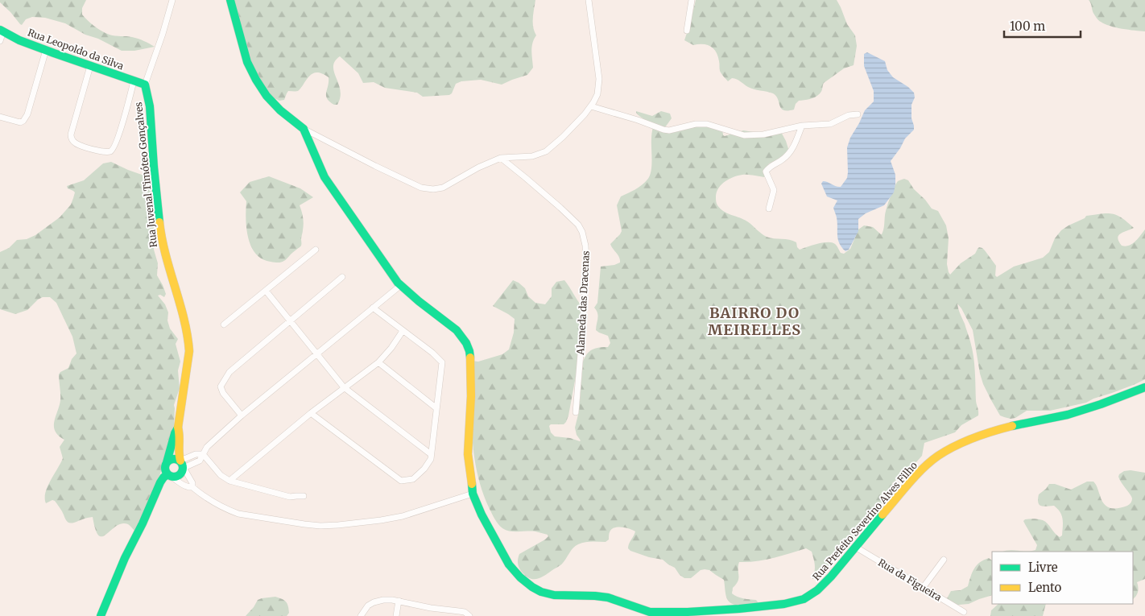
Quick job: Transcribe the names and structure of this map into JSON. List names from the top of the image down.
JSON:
{
  "streets": {
    "street": [
      "Rua Leopoldo da Silva",
      "Rua Juvenal Timóteo Gonçalves",
      "Alameda das Dracenas",
      "Rua Prefeito Severino Alves Filho",
      "Rua da Figueira"
    ]
  },
  "crossings": [
    ["Rua Leopoldo da Silva", "Rua Juvenal Timóteo Gonçalves"],
    ["Rua Prefeito Severino Alves Filho", "Rua da Figueira"]
  ],
  "districts": ["BAIRRO DO MEIRELLES"],
  "legend": ["Livre", "Lento"],
  "scale_bar": "100 m"
}
